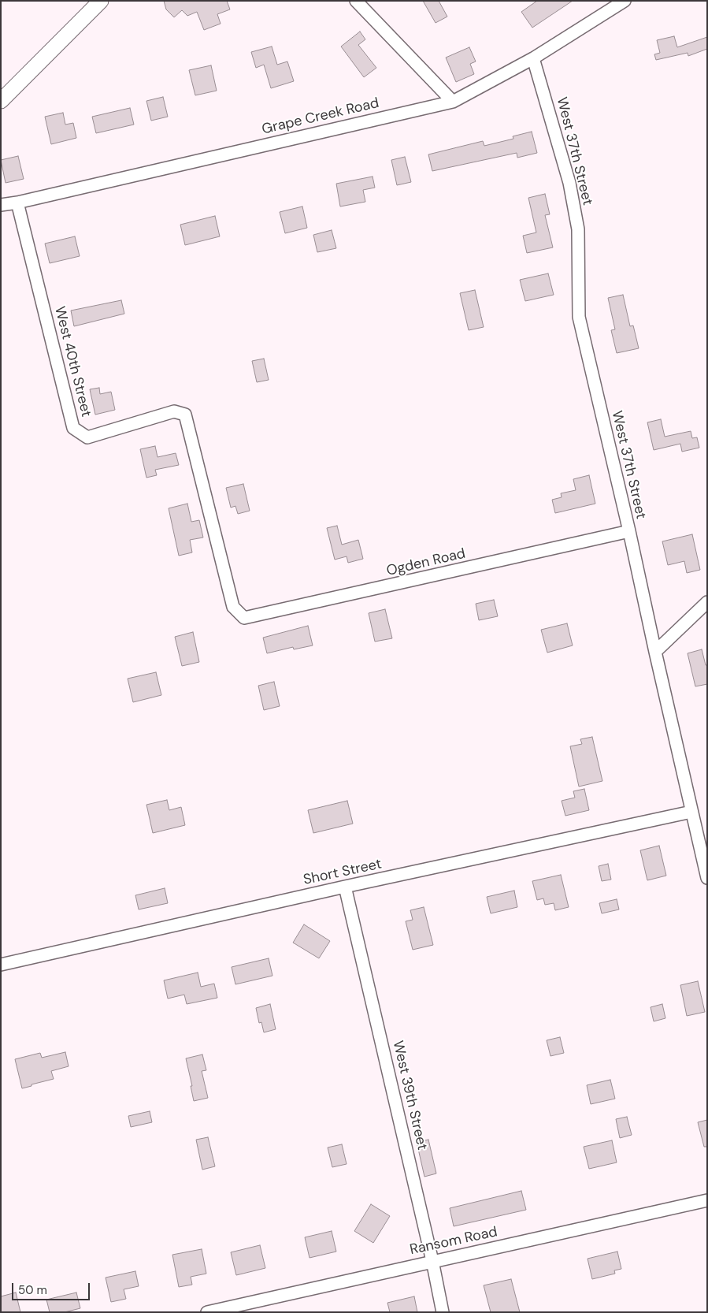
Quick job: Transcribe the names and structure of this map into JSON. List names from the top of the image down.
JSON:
{
  "streets": {
    "street": [
      "Grape Creek Road",
      "West 37th Street",
      "West 40th Street",
      "Ogden Road",
      "Short Street",
      "West 39th Street",
      "Ransom Road"
    ]
  },
  "crossings": [
    ["Grape Creek Road", "West 37th Street"],
    ["Grape Creek Road", "West 40th Street"],
    ["West 37th Street", "Ogden Road"],
    ["West 37th Street", "Short Street"],
    ["West 40th Street", "Ogden Road"],
    ["Short Street", "West 39th Street"],
    ["West 39th Street", "Ransom Road"]
  ],
  "scale_bar": "50 m"
}
